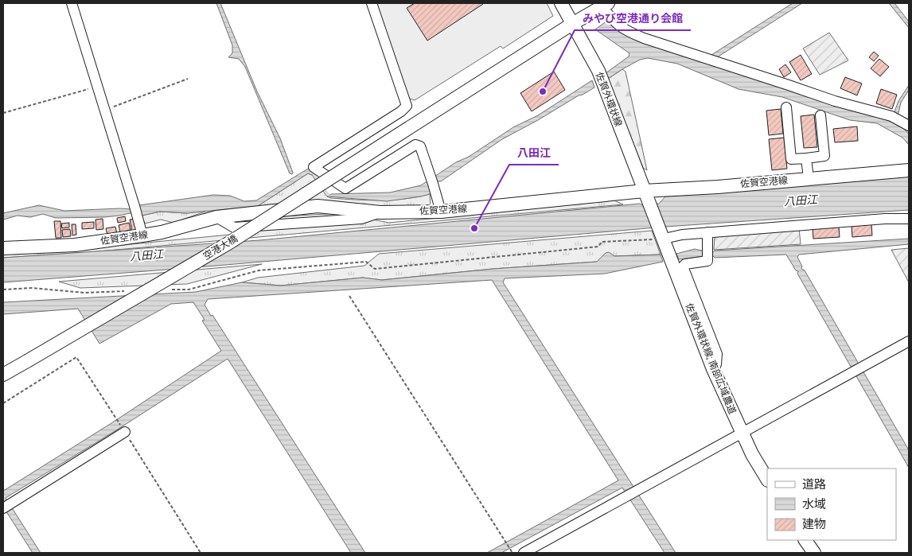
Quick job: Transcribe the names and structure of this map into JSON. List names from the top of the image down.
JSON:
{
  "streets": {
    "main road": [
      "佐賀外環状線",
      "佐賀空港線",
      "空港大橋",
      "佐賀外環状線; 南部広域農道"
    ]
  },
  "crossings": [
    ["佐賀外環状線", "佐賀空港線"],
    ["佐賀外環状線", "空港大橋"],
    ["佐賀外環状線", "佐賀外環状線; 南部広域農道"]
  ],
  "water": ["八田江"],
  "places": ["みやび空港通り会館", "八田江"],
  "legend": ["道路", "水域", "建物"]
}
